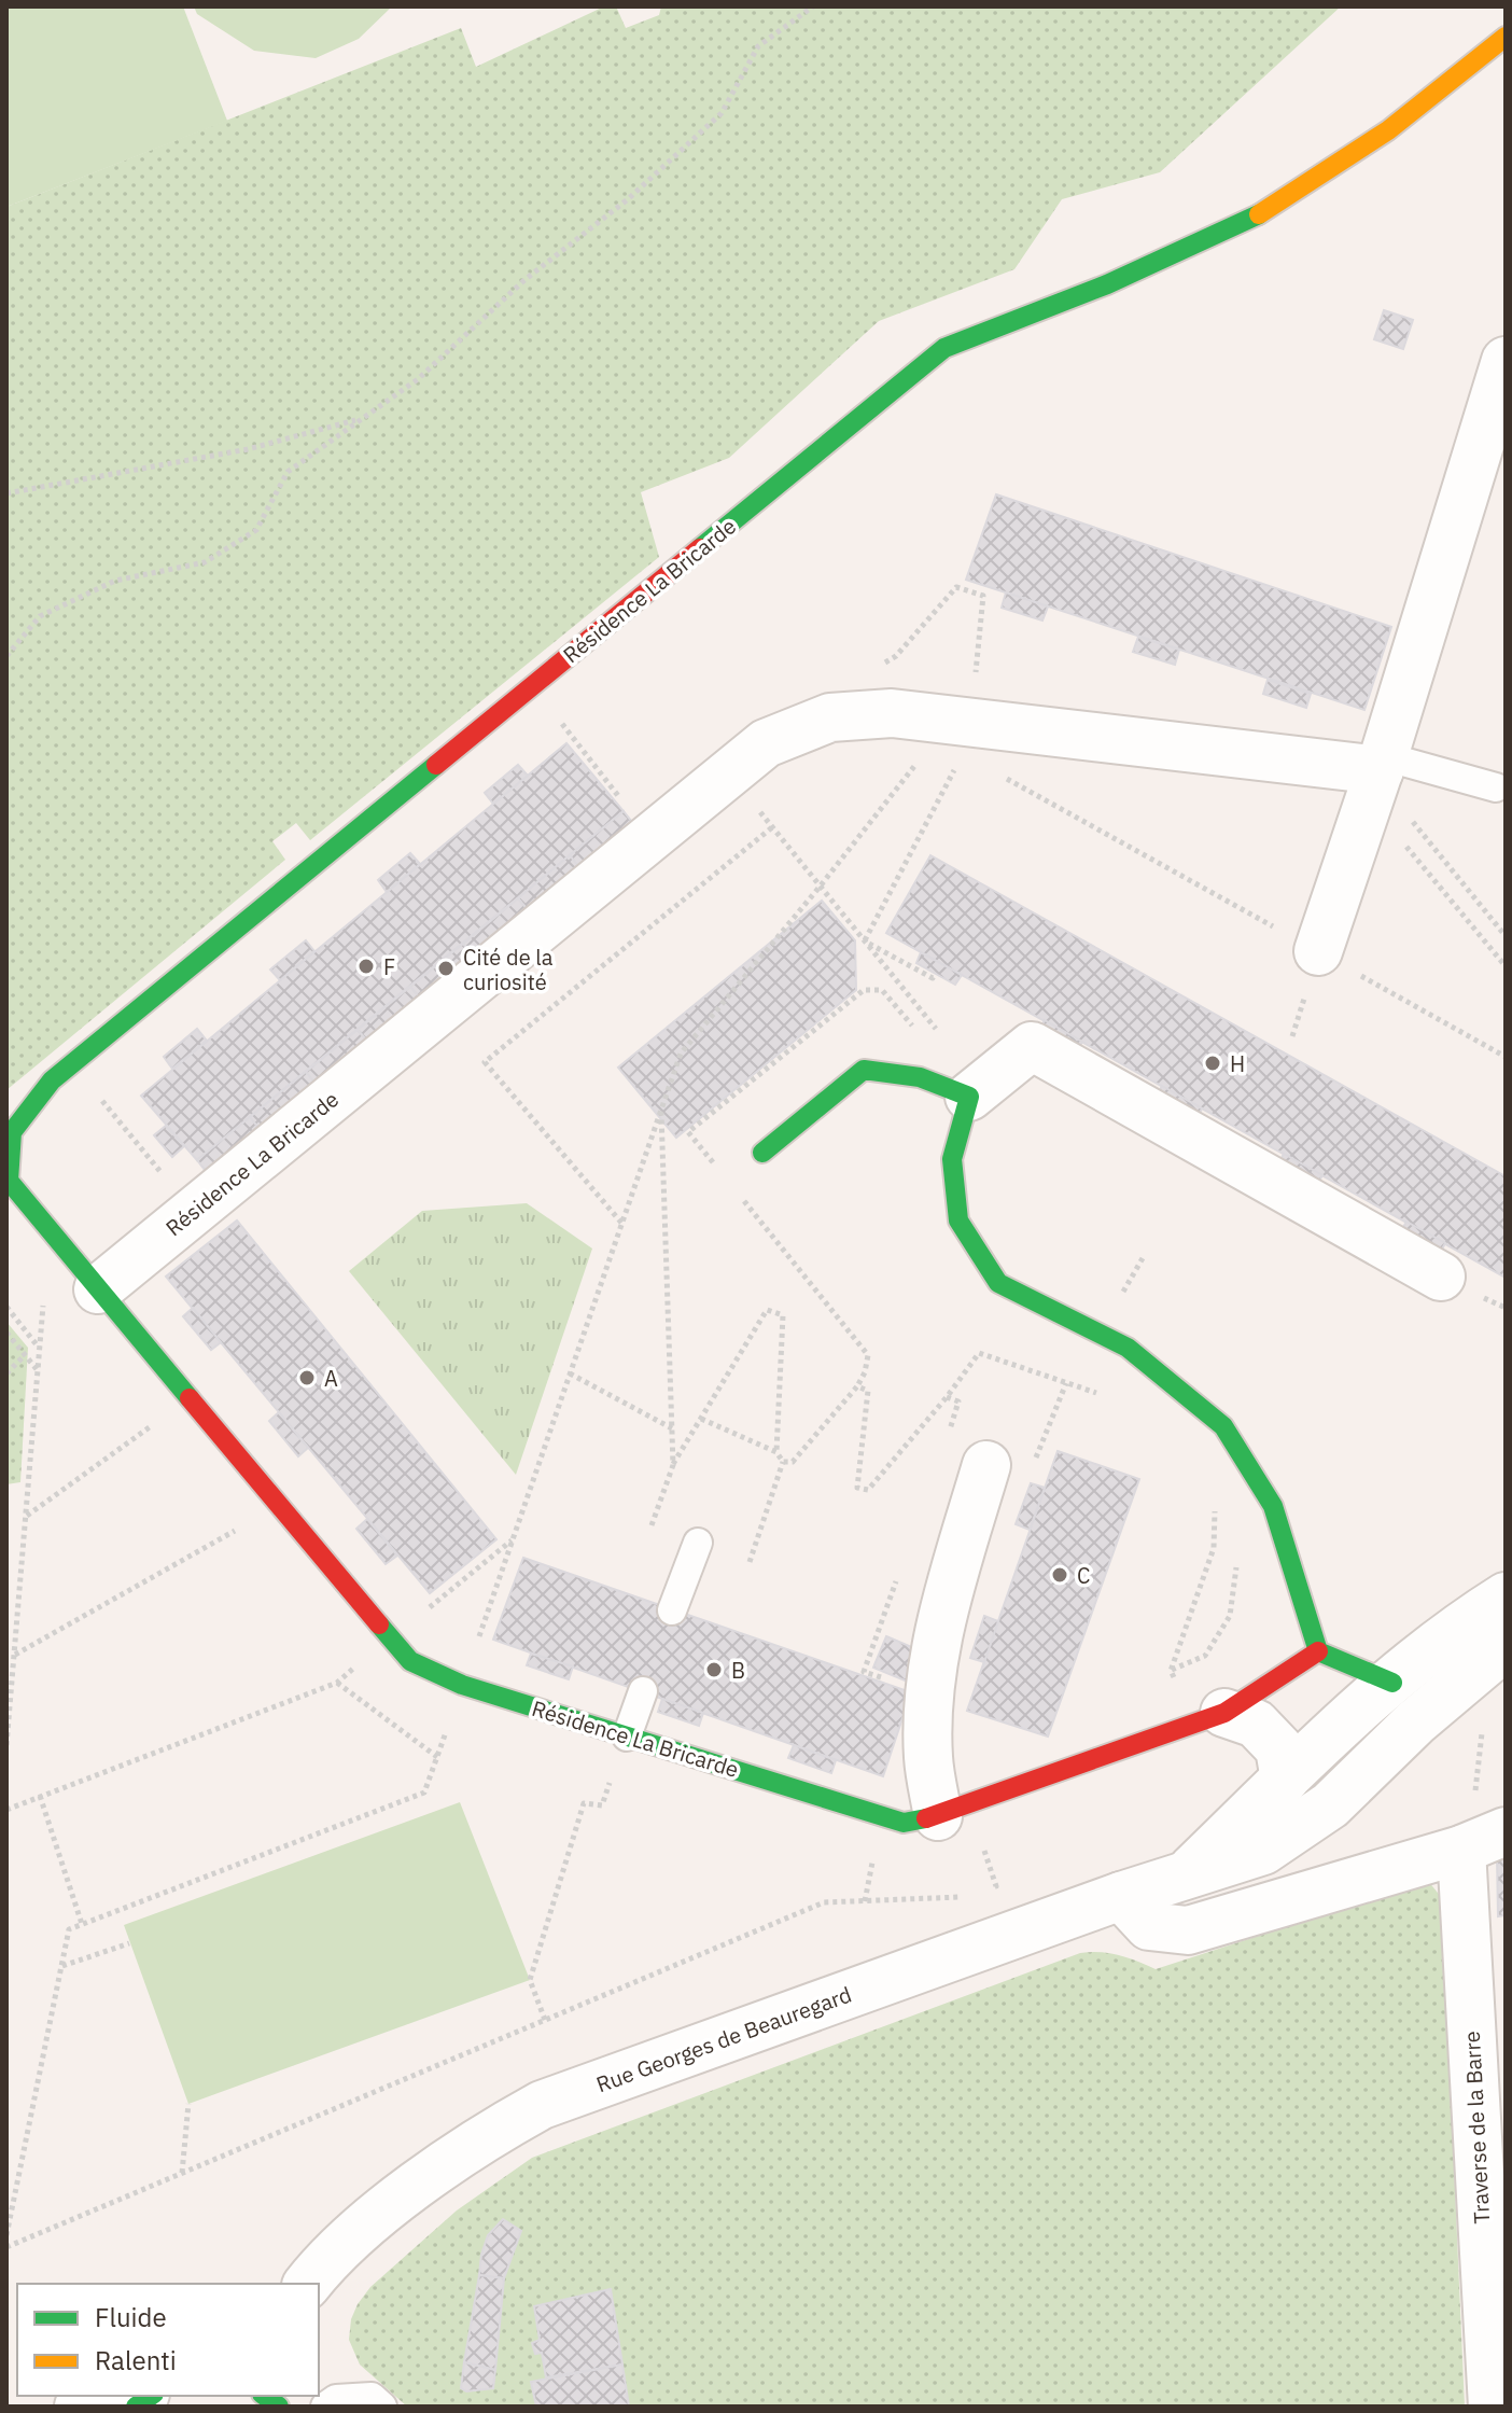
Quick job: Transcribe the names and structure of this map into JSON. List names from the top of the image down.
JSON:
{
  "streets": {
    "street": ["Résidence La Bricarde", "Rue Georges de Beauregard", "Traverse de la Barre"]
  },
  "places": [
    "F",
    "Cité de la curiosité",
    "H",
    "A",
    "C",
    "B"
  ],
  "legend": ["Fluide", "Ralenti"]
}
